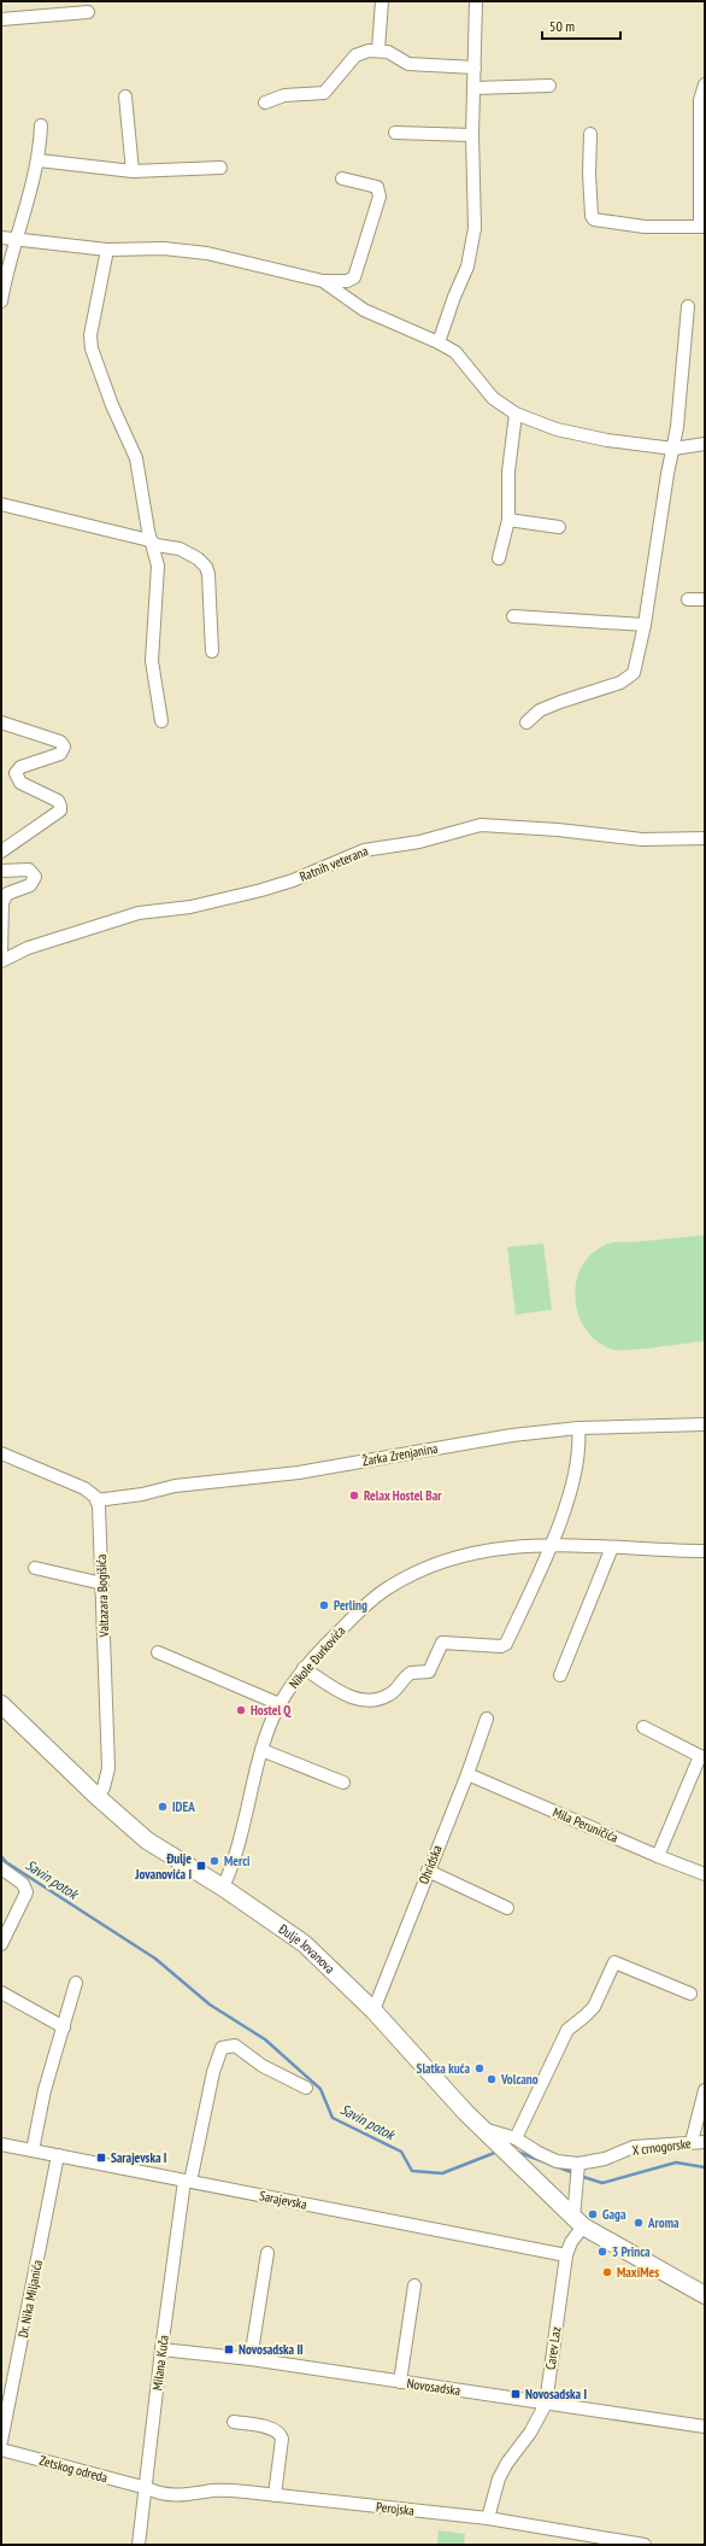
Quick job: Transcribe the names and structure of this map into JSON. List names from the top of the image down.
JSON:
{
  "streets": {
    "street": [
      "Ratnih veterana",
      "Žarka Zrenjanina",
      "Valtazara Bogišića",
      "Nikole Đurkovića",
      "Mila Peruničića",
      "Ohridska",
      "Đulje Jovanova",
      "X crnogorske",
      "Sarajevska",
      "Dr. Nika Miljanića",
      "Carev Laz",
      "Milana Kuča",
      "Novosadska",
      "Zetskog odreda",
      "Perojska"
    ]
  },
  "crossings": [
    ["Žarka Zrenjanina", "Valtazara Bogišića"],
    ["Valtazara Bogišića", "Đulje Jovanova"],
    ["Nikole Đurkovića", "Đulje Jovanova"],
    ["Mila Peruničića", "Ohridska"],
    ["Ohridska", "Đulje Jovanova"],
    ["Đulje Jovanova", "X crnogorske"],
    ["Đulje Jovanova", "Carev Laz"],
    ["Sarajevska", "Dr. Nika Miljanića"],
    ["Sarajevska", "Carev Laz"],
    ["Sarajevska", "Milana Kuča"],
    ["Carev Laz", "Novosadska"],
    ["Carev Laz", "Perojska"],
    ["Milana Kuča", "Novosadska"],
    ["Milana Kuča", "Zetskog odreda"],
    ["Milana Kuča", "Perojska"],
    ["Zetskog odreda", "Perojska"]
  ],
  "water": ["Savin potok"],
  "places": {
    "other": [
      "Relax Hostel Bar",
      "Perling",
      "Hostel Q",
      "IDEA",
      "Merci",
      "Slatka kuća",
      "Volcano",
      "Gaga",
      "Aroma",
      "3 Princa",
      "MaxiMes"
    ],
    "transit": [
      "Đulje Jovanovića I",
      "Sarajevska I",
      "Novosadska II",
      "Novosadska I"
    ]
  },
  "scale_bar": "50 m"
}
